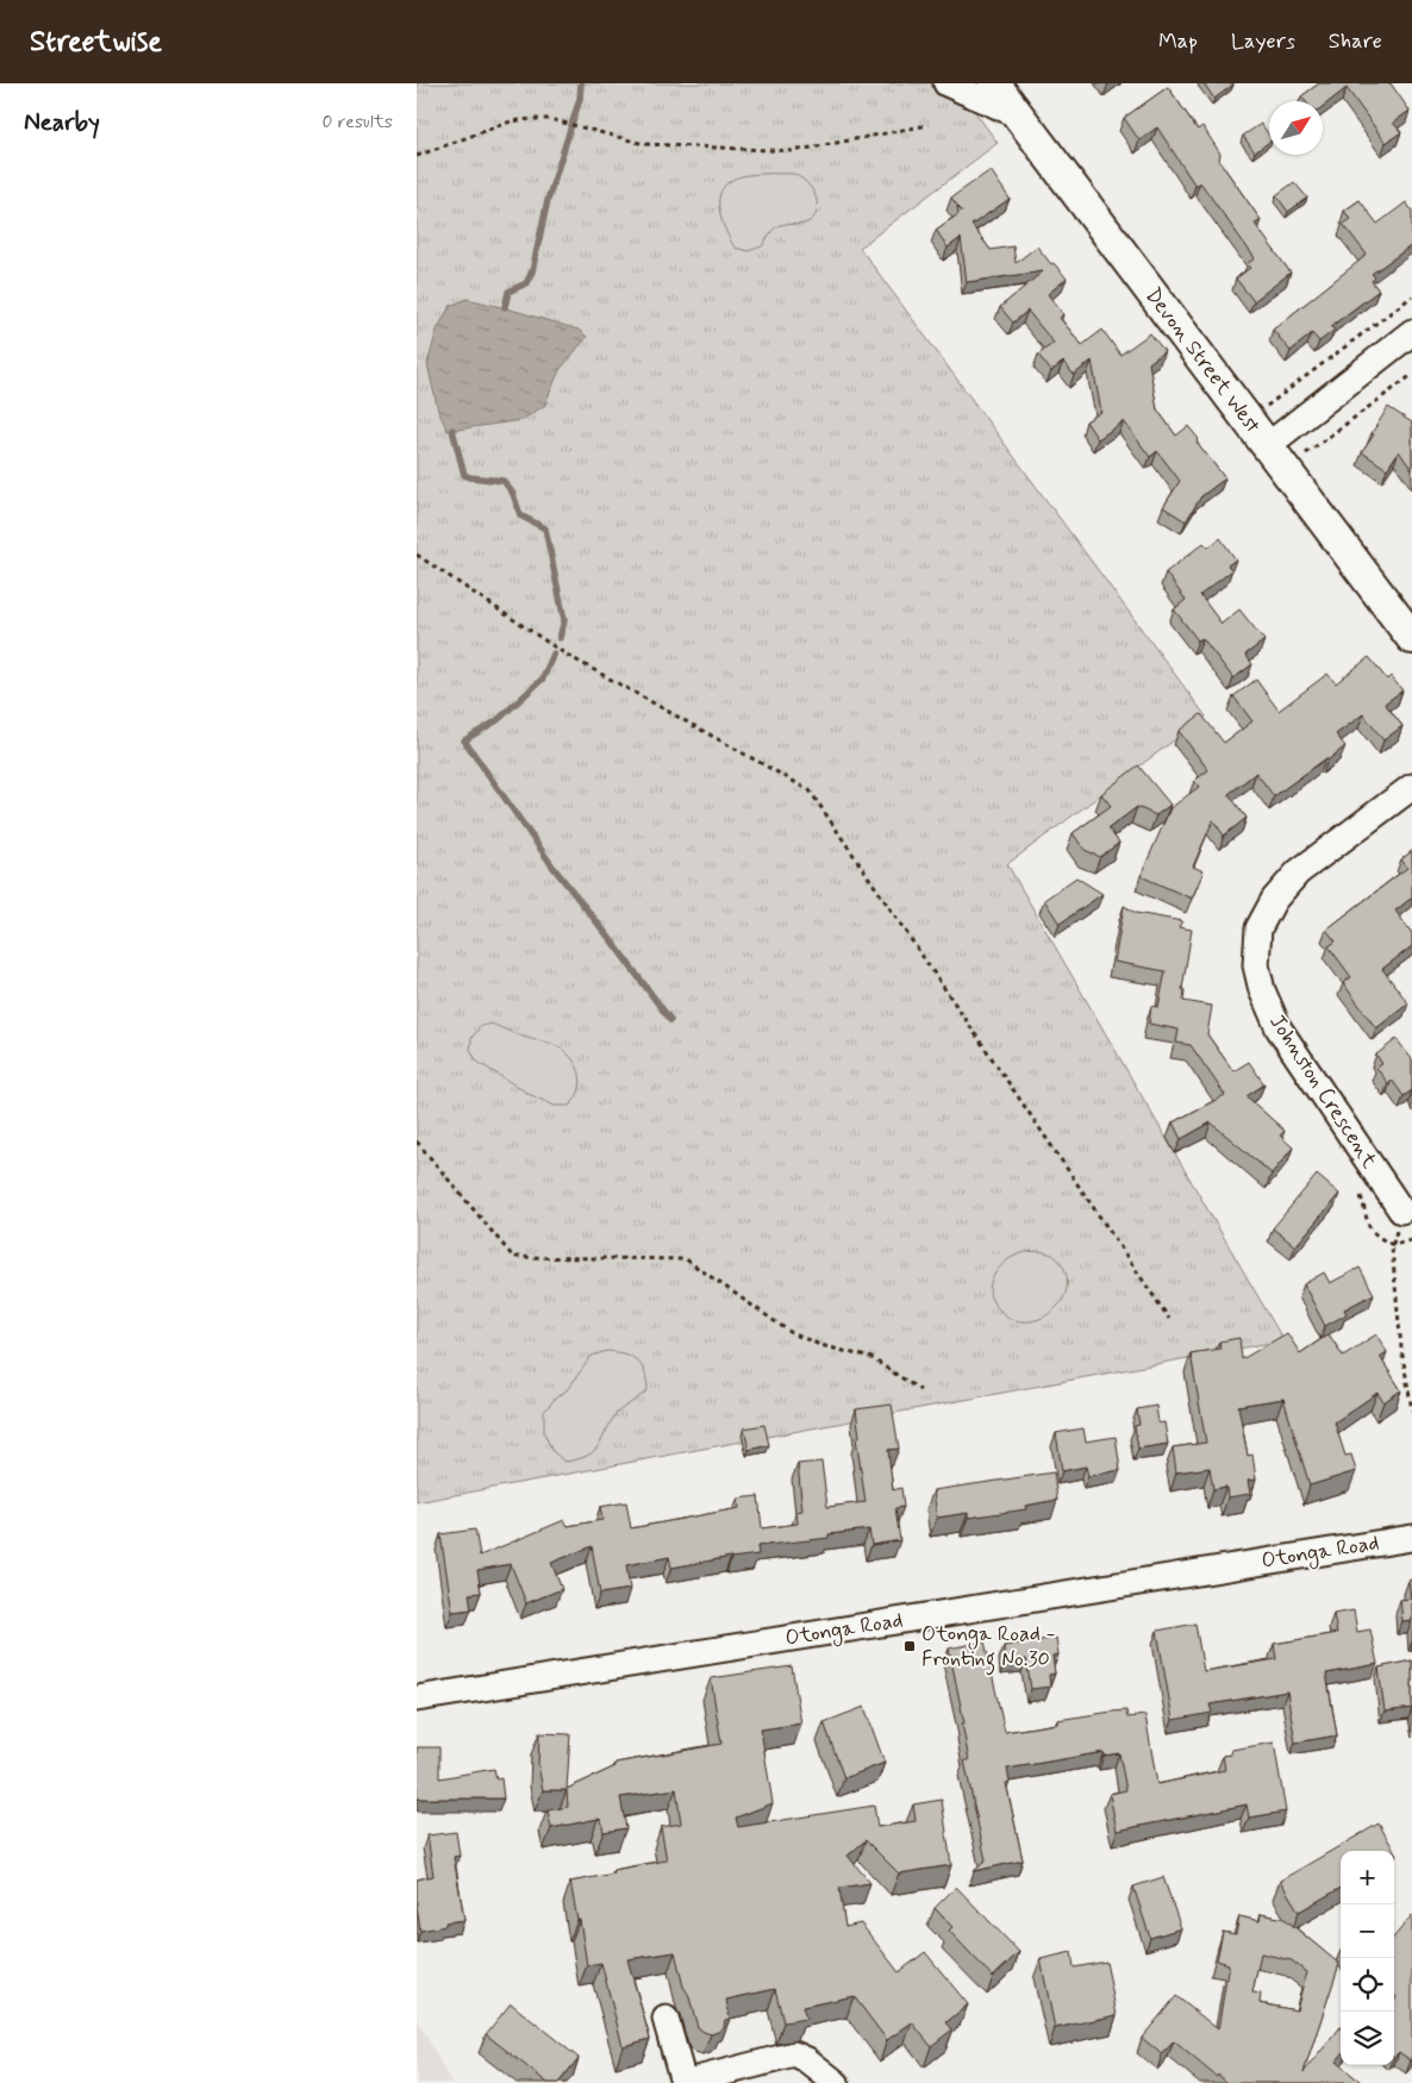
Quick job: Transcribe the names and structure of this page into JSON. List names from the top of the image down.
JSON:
{
  "streets": {
    "main road": ["Devon Street West"],
    "street": ["Johnston Crescent", "Otonga Road"]
  },
  "places": {
    "transit": ["Otonga Road - Fronting No.30"]
  },
  "north": "top right",
  "page": {
    "header": "Streetwise",
    "nav": ["Map", "Layers", "Share"],
    "heading": ["Nearby", "0 results"],
    "map_buttons": ["+", "−"]
  }
}
